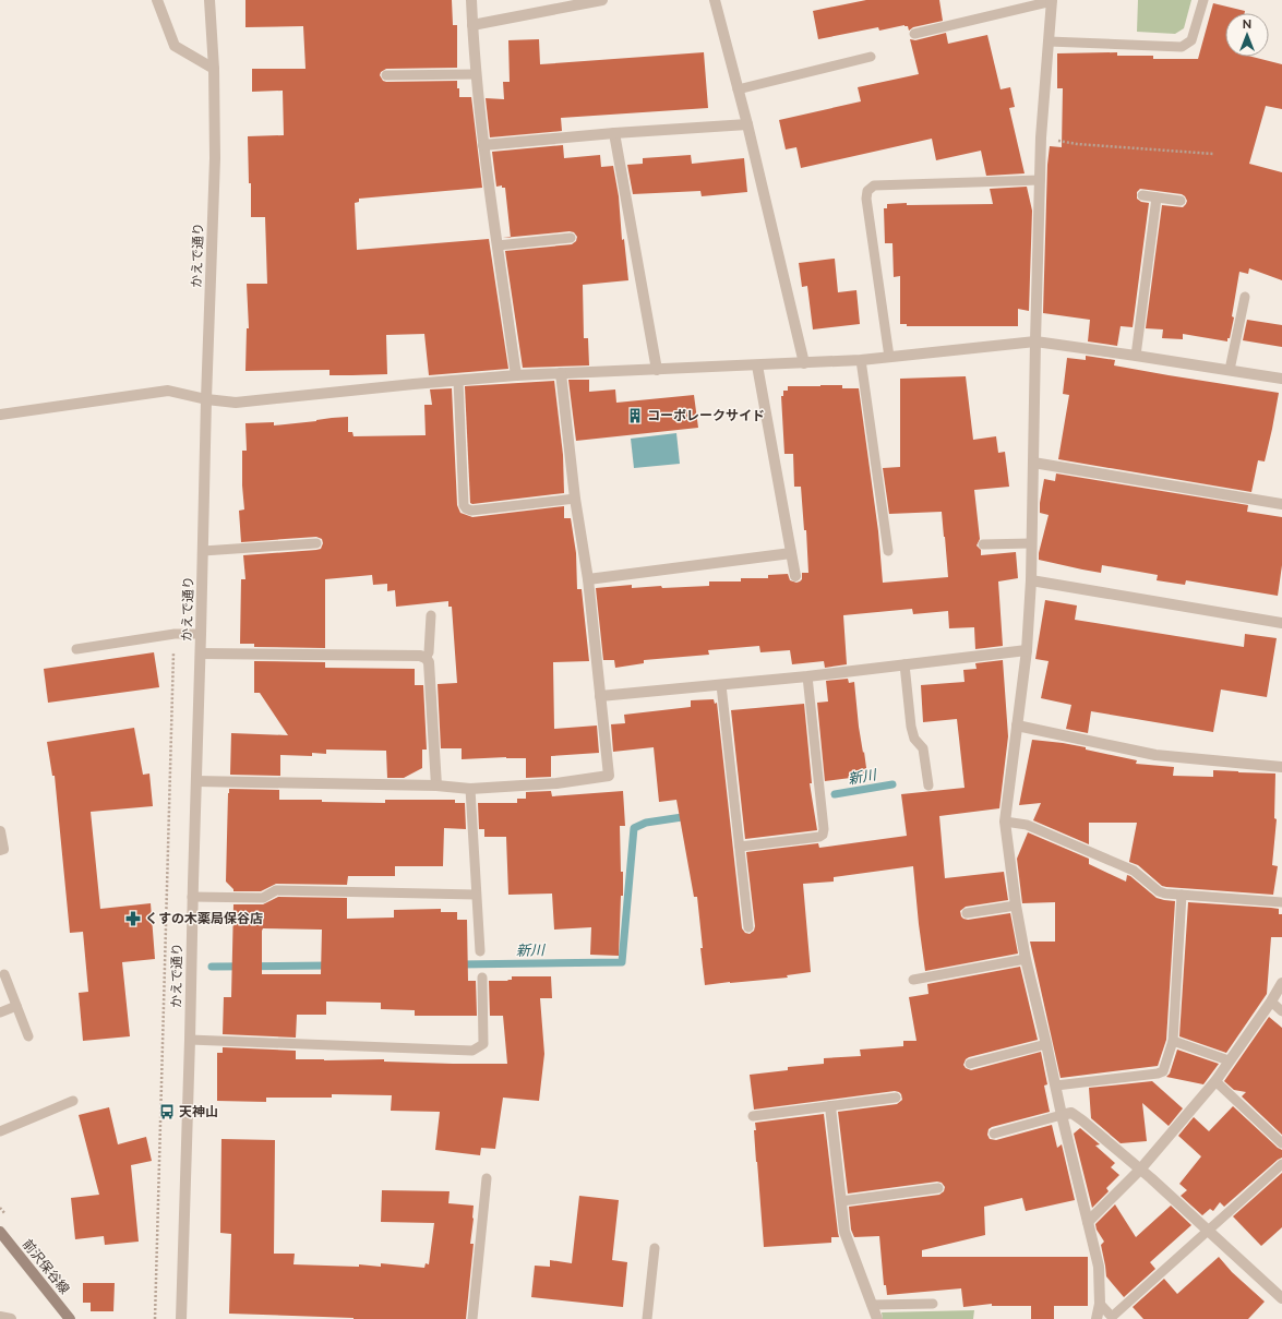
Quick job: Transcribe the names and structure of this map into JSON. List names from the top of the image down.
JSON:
{
  "streets": {
    "main road": ["前沢保谷線"],
    "street": ["かえで通り"]
  },
  "water": ["新川"],
  "places": {
    "building": ["コーポレークサイド"],
    "pharmacy": ["くすの木薬局保谷店"],
    "bus stop": ["天神山"]
  },
  "north": "top"
}
